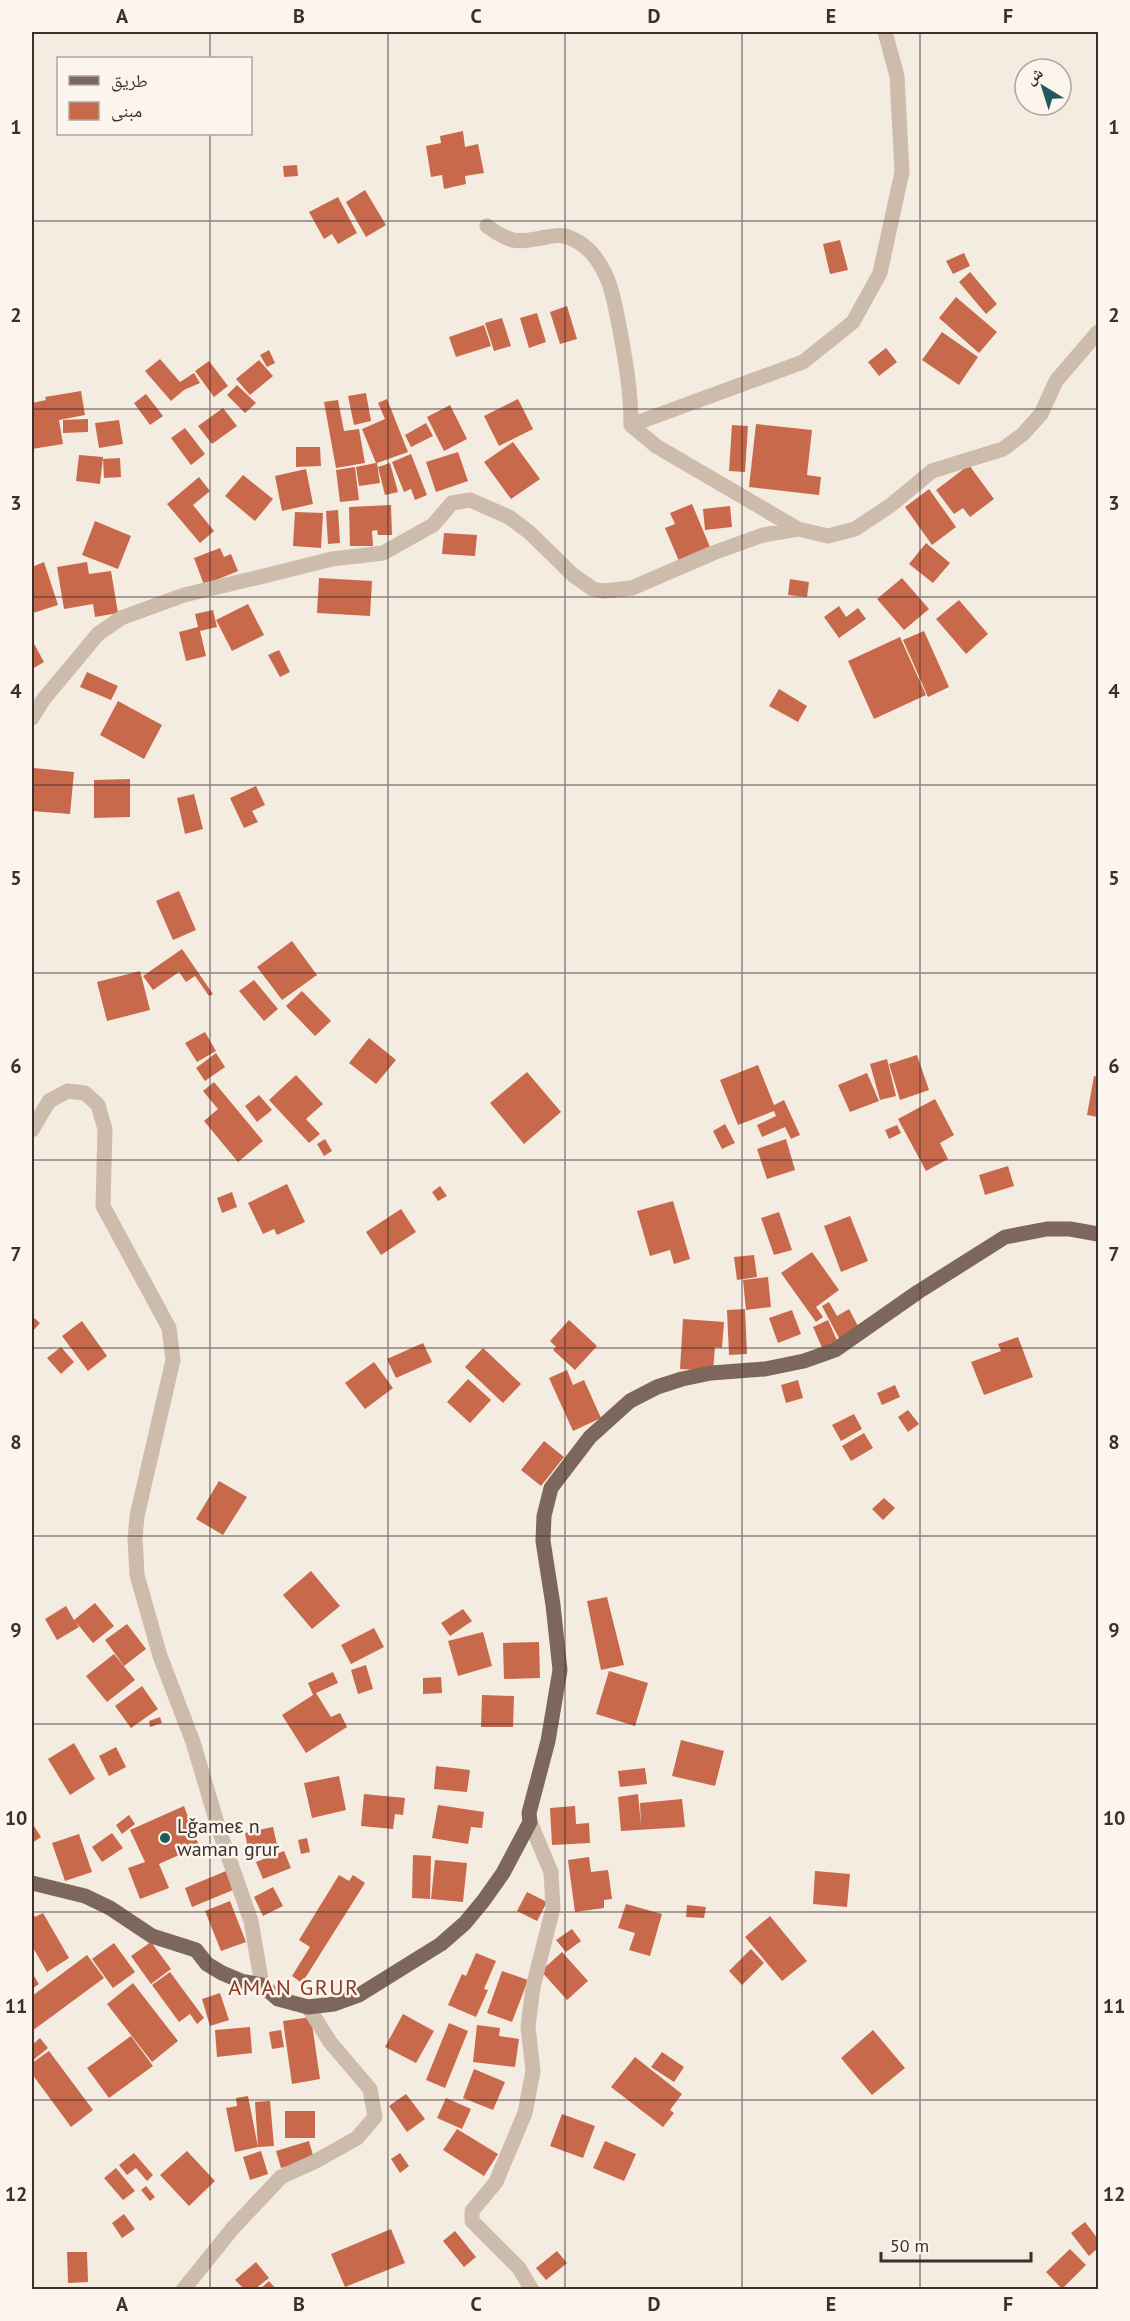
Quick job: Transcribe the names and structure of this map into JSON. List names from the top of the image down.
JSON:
{
  "districts": ["AMAN GRUR"],
  "places": ["Lǧameε n waman grur"],
  "legend": ["طريق", "مبنى"],
  "scale_bar": "50 m",
  "north": "top left",
  "grid": {
    "columns": [
      "A",
      "B",
      "C",
      "D",
      "E",
      "F"
    ],
    "rows": [
      "1",
      "2",
      "3",
      "4",
      "5",
      "6",
      "7",
      "8",
      "9",
      "10",
      "11",
      "12"
    ]
  }
}
